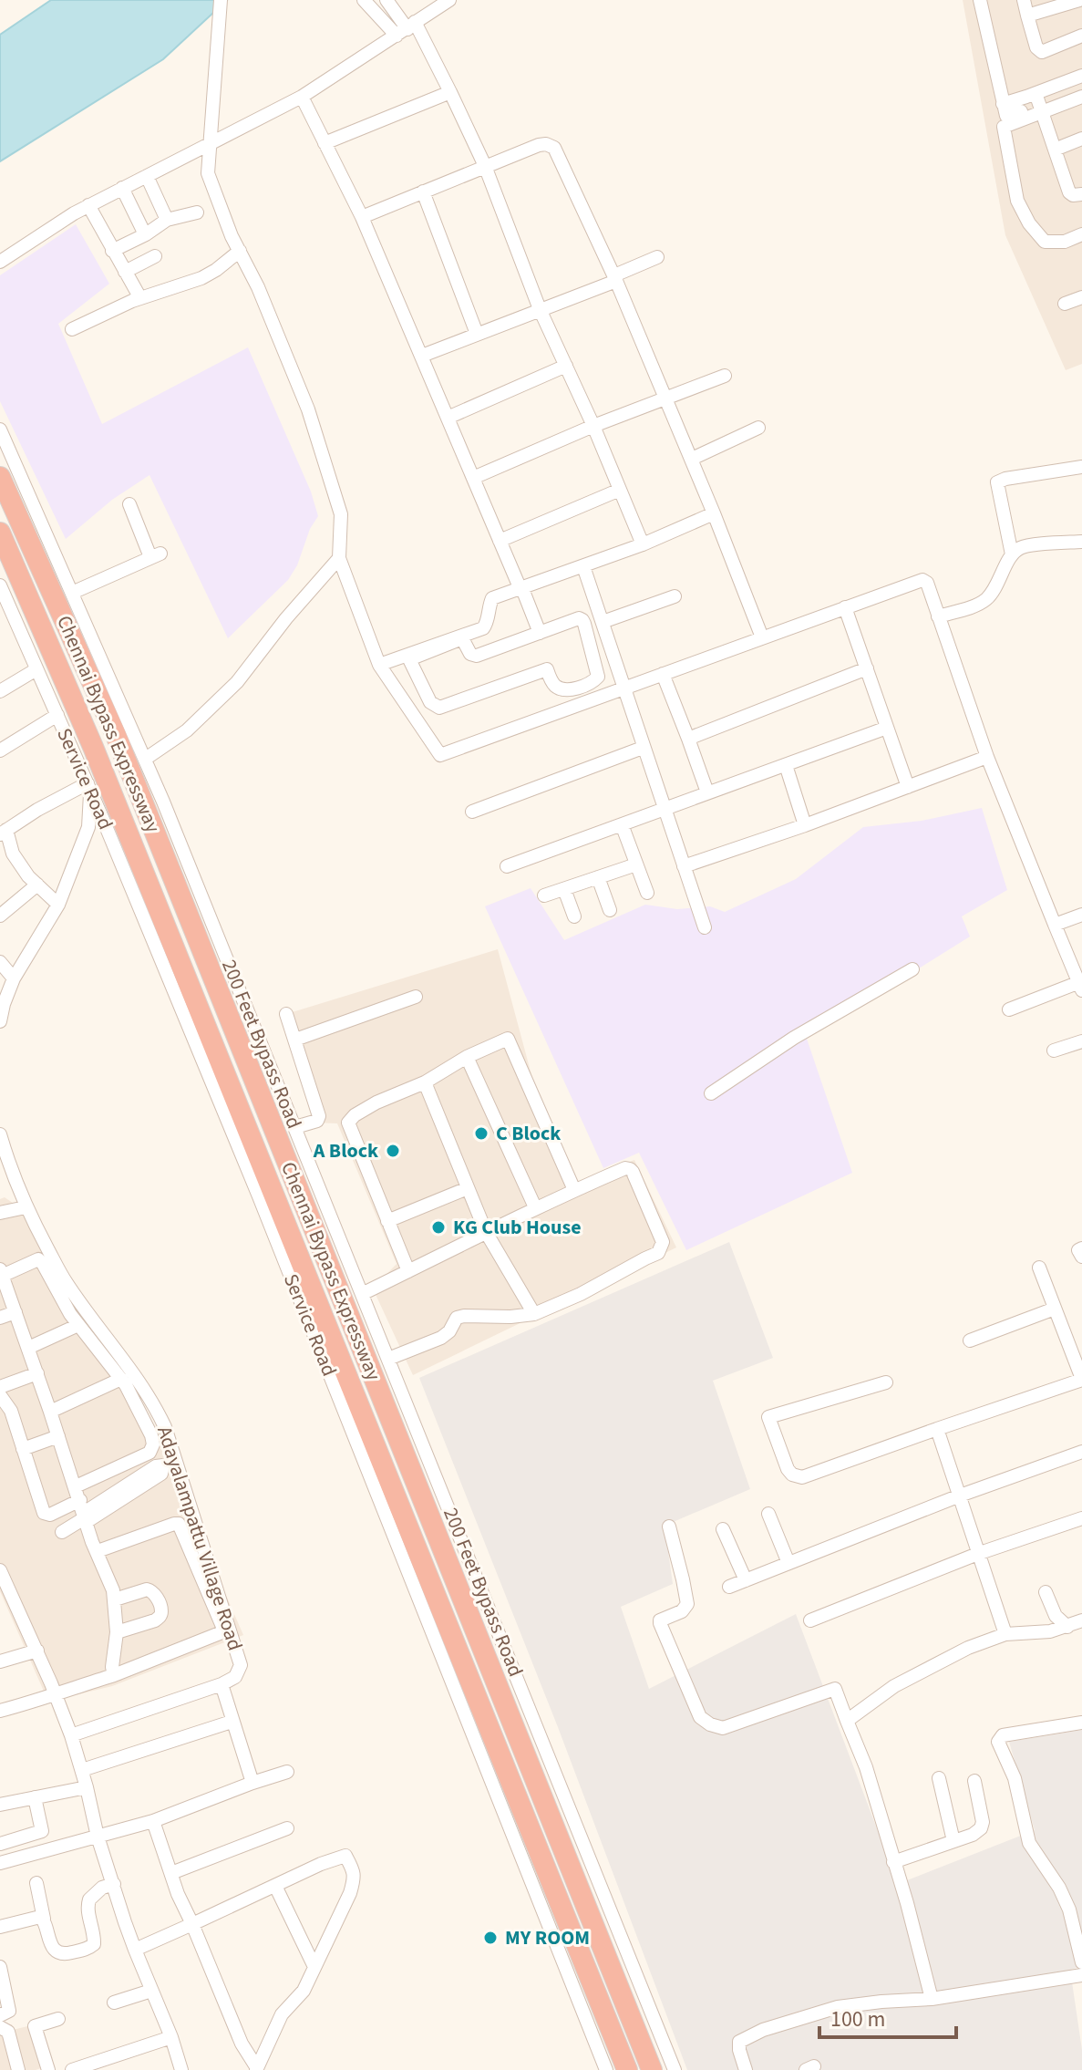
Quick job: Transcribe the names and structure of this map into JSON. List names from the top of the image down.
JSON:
{
  "streets": {
    "highway": ["Chennai Bypass Expressway"],
    "street": ["Service Road", "200 Feet Bypass Road", "Adayalampattu Village Road"]
  },
  "places": [
    "C Block",
    "A Block",
    "KG Club House",
    "MY ROOM"
  ],
  "scale_bar": "100 m"
}
